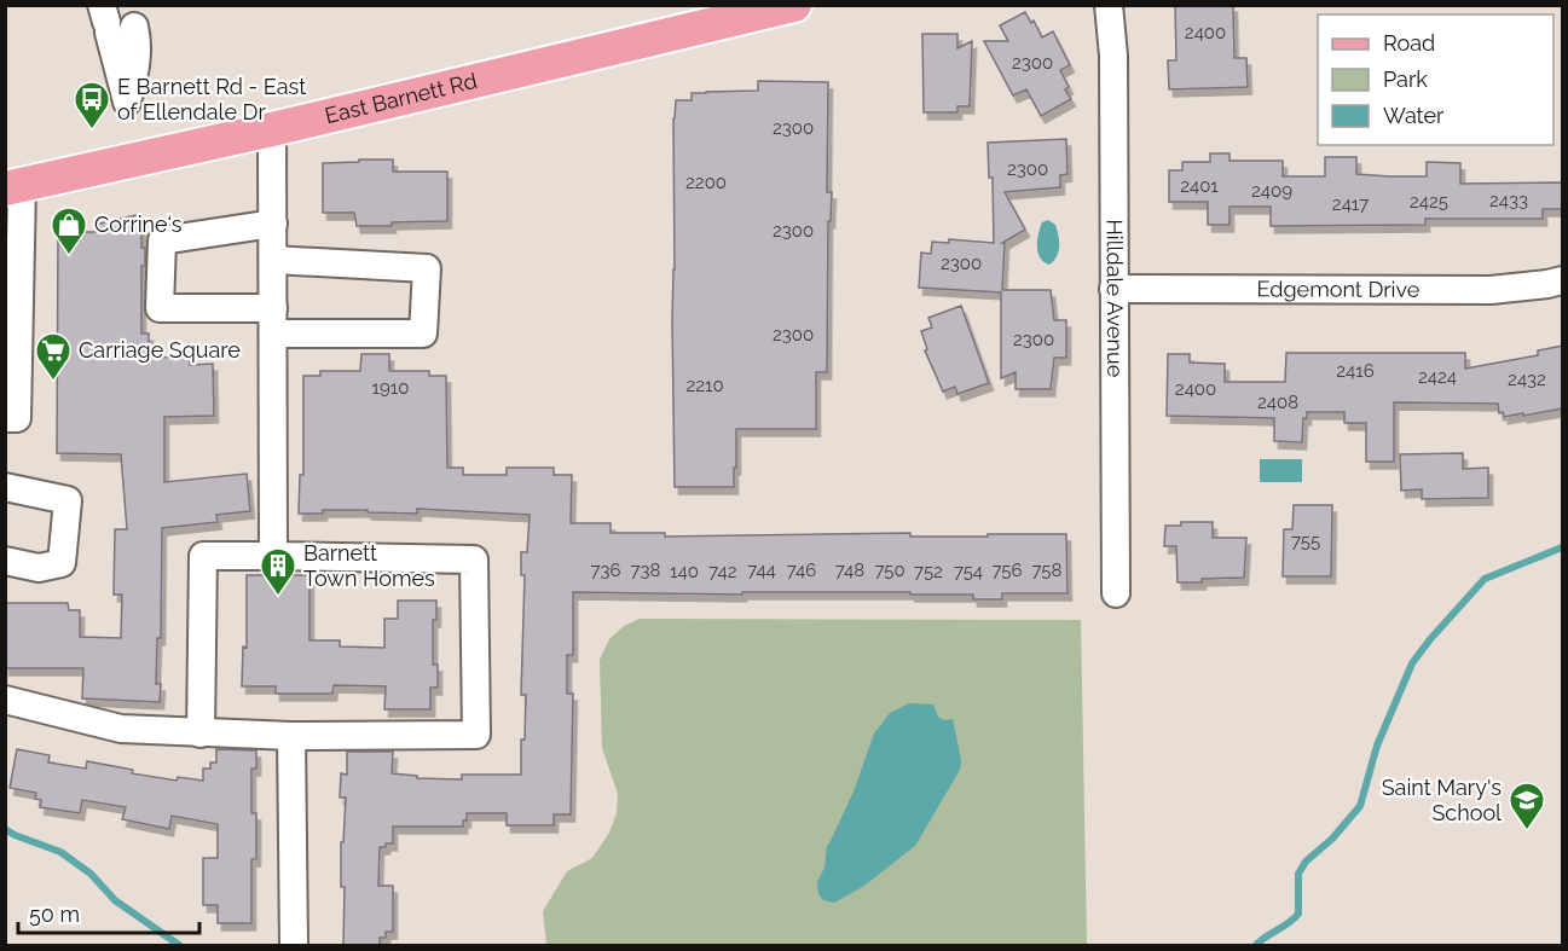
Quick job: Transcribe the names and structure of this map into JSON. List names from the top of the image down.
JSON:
{
  "streets": {
    "main road": ["East Barnett Rd"],
    "street": ["Edgemont Drive", "Hilldale Avenue"]
  },
  "crossings": [
    ["Edgemont Drive", "Hilldale Avenue"]
  ],
  "places": {
    "bus stop": ["E Barnett Rd - East of Ellendale Dr"],
    "shop": ["Corrine‘s"],
    "supermarket": ["Carriage Square"],
    "building": ["Barnett Town Homes"],
    "school or university": ["Saint Mary's School"]
  },
  "house_numbers": [
    "2400",
    "2300",
    "2300",
    "2300",
    "2200",
    "2401",
    "2409",
    "2433",
    "2425",
    "2417",
    "2300",
    "2300",
    "2300",
    "2300",
    "2416",
    "2424",
    "2432",
    "2210",
    "1910",
    "2400",
    "2408",
    "755",
    "736",
    "738",
    "744",
    "746",
    "748",
    "750",
    "756",
    "758",
    "140",
    "742",
    "752",
    "754"
  ],
  "legend": ["Road", "Park", "Water"],
  "scale_bar": "50 m"
}
